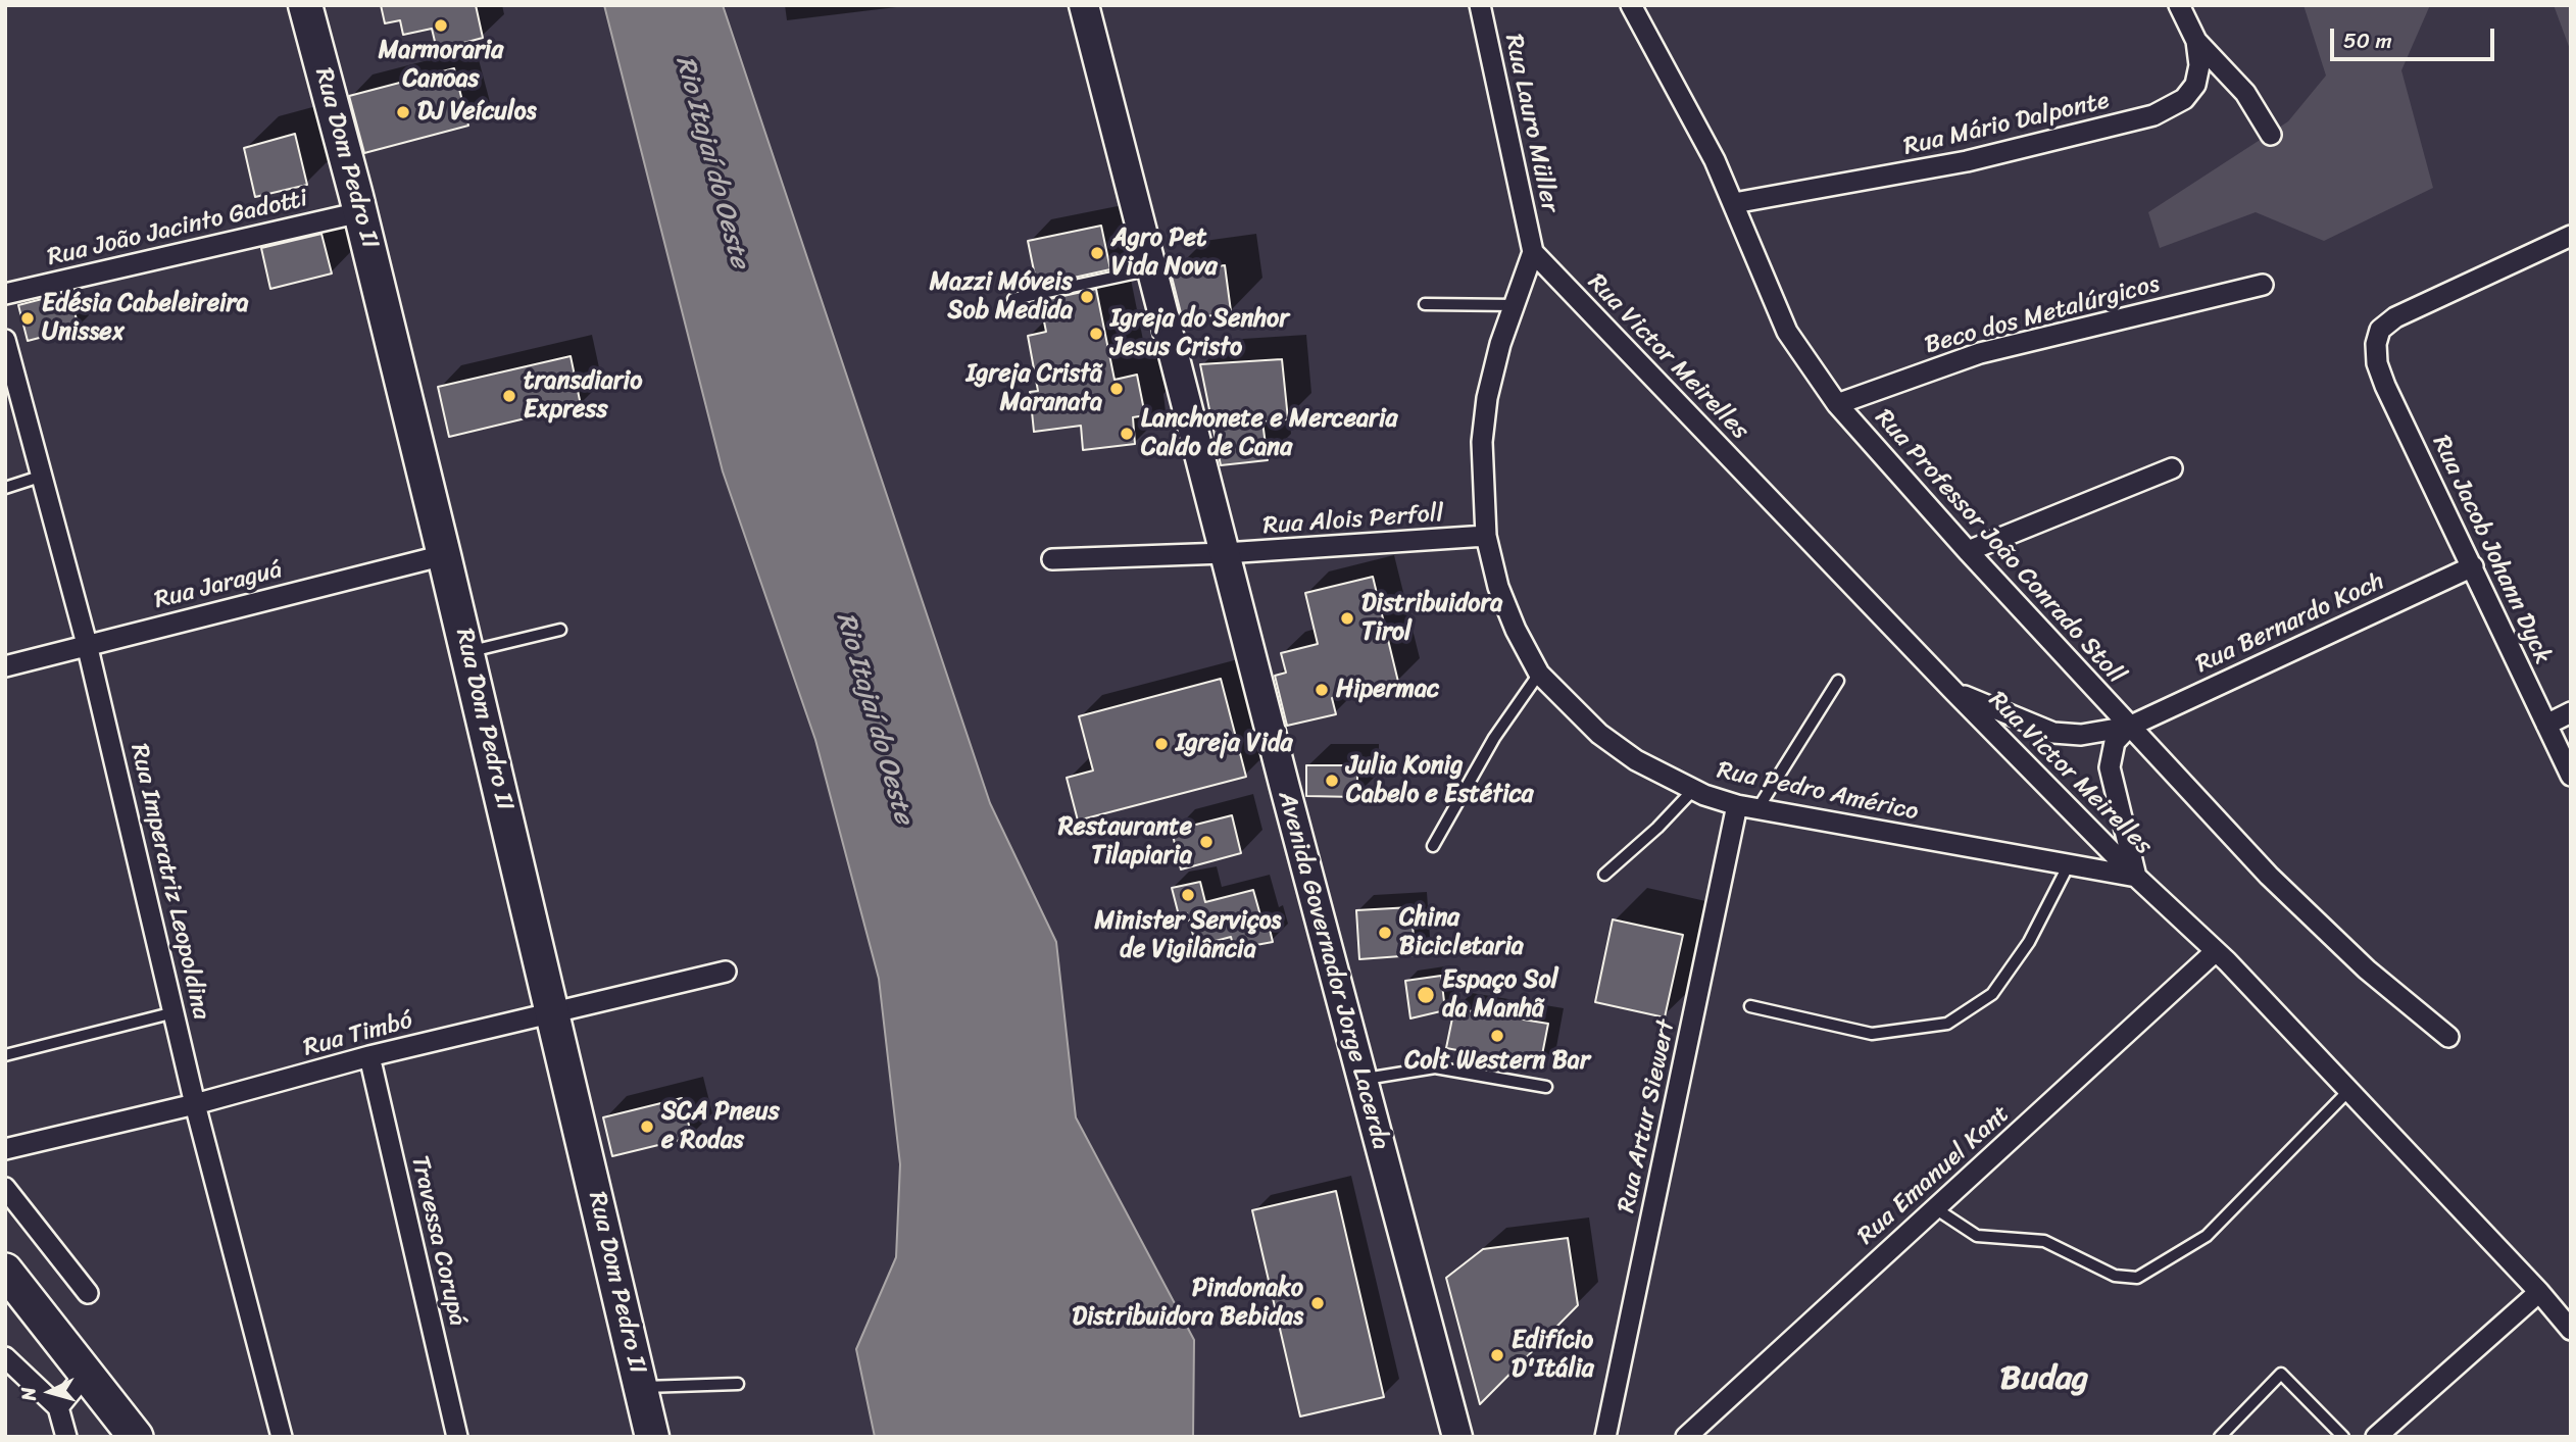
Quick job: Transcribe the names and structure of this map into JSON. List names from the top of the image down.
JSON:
{
  "streets": {
    "main road": ["Rua Dom Pedro II", "Avenida Governador Jorge Lacerda"],
    "street": [
      "Rua Lauro Müller",
      "Rua Mário Dalponte",
      "Rua João Jacinto Gadotti",
      "Beco dos Metalúrgicos",
      "Rua Victor Meirelles",
      "Rua Alois Perfoll",
      "Rua Professor João Conrado Stoll",
      "Rua Jacob Johann Dyck",
      "Rua Jaraguá",
      "Rua Bernardo Koch",
      "Rua Pedro Américo",
      "Rua Imperatriz Leopoldina",
      "Rua Timbó",
      "Rua Artur Siewert",
      "Rua Emanuel Kant",
      "Travessa Corupá"
    ]
  },
  "crossings": [
    ["Rua Lauro Müller", "Rua Victor Meirelles"],
    ["Rua Lauro Müller", "Rua Pedro Américo"],
    ["Rua Mário Dalponte", "Rua Professor João Conrado Stoll"],
    ["Rua Dom Pedro II", "Rua João Jacinto Gadotti"],
    ["Rua Dom Pedro II", "Rua Jaraguá"],
    ["Rua Dom Pedro II", "Rua Timbó"],
    ["Beco dos Metalúrgicos", "Rua Professor João Conrado Stoll"],
    ["Rua Victor Meirelles", "Rua Bernardo Koch"],
    ["Rua Victor Meirelles", "Rua Pedro Américo"],
    ["Rua Victor Meirelles", "Rua Emanuel Kant"],
    ["Rua Alois Perfoll", "Rua Pedro Américo"],
    ["Rua Alois Perfoll", "Avenida Governador Jorge Lacerda"],
    ["Rua Professor João Conrado Stoll", "Rua Bernardo Koch"],
    ["Rua Jacob Johann Dyck", "Rua Bernardo Koch"],
    ["Rua Jaraguá", "Rua Imperatriz Leopoldina"],
    ["Rua Pedro Américo", "Rua Artur Siewert"],
    ["Rua Imperatriz Leopoldina", "Rua Timbó"],
    ["Rua Timbó", "Travessa Corupá"]
  ],
  "districts": ["Budag"],
  "water": ["Rio Itajaí do Oeste"],
  "places": [
    "Marmoraria Canoas",
    "DJ Veículos",
    "Agro Pet Vida Nova",
    "Mazzi Móveis Sob Medida",
    "Edésia Cabeleireira Unissex",
    "Igreja do Senhor Jesus Cristo",
    "Igreja Cristã Maranata",
    "transdiario Express",
    "Lanchonete e Mercearia Caldo de Cana",
    "Distribuidora Tirol",
    "Hipermac",
    "Igreja Vida",
    "Julia Konig Cabelo e Estética",
    "Restaurante Tilapiaria",
    "Minister Serviços de Vigilância",
    "China Bicicletaria",
    "Espaço Sol da Manhã",
    "Colt Western Bar",
    "SCA Pneus e Rodas",
    "Pindonako Distribuidora Bebidas",
    "Edifício D'Itália"
  ],
  "scale_bar": "50 m",
  "north": "left"
}
